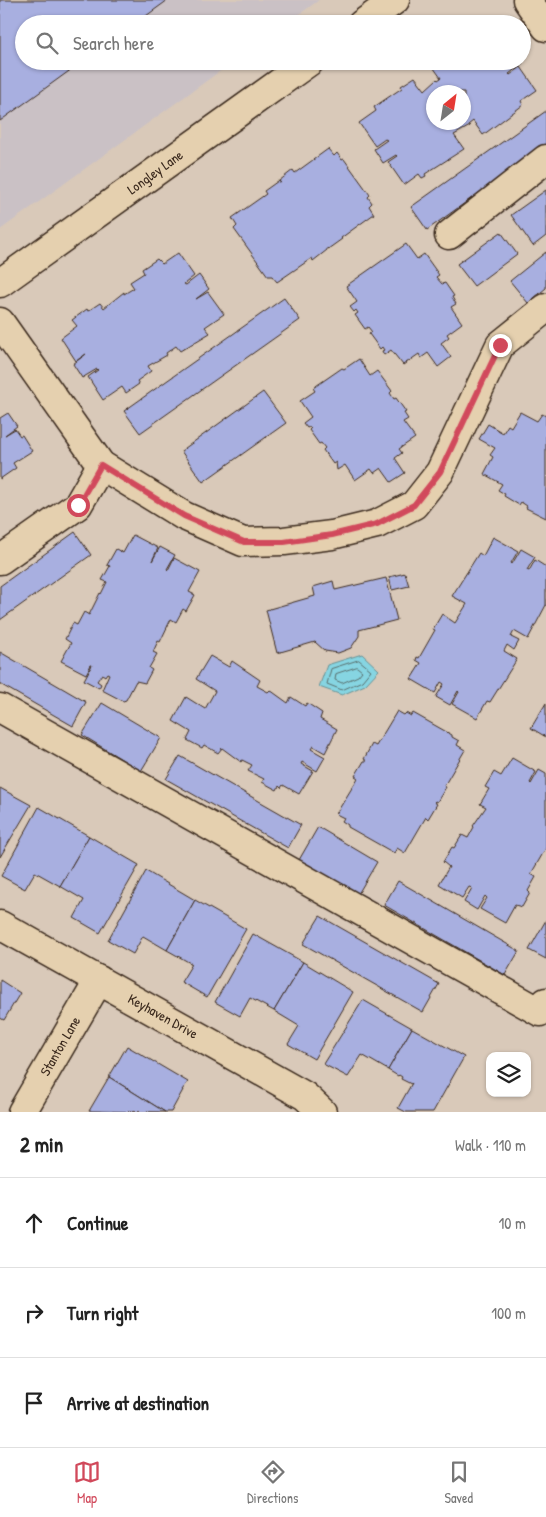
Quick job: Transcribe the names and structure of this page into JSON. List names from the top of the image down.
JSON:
{
  "streets": {
    "street": ["Longley Lane", "Keyhaven Drive", "Stanton Lane"]
  },
  "crossings": [
    ["Keyhaven Drive", "Stanton Lane"]
  ],
  "north": "top right",
  "page": {
    "search": "Search here",
    "heading": ["2 min", "Walk · 110 m"],
    "list": [
      ["Continue", "10 m"],
      ["Turn right", "100 m"],
      "Arrive at destination"
    ],
    "nav": ["Map", "Directions", "Saved"]
  }
}
